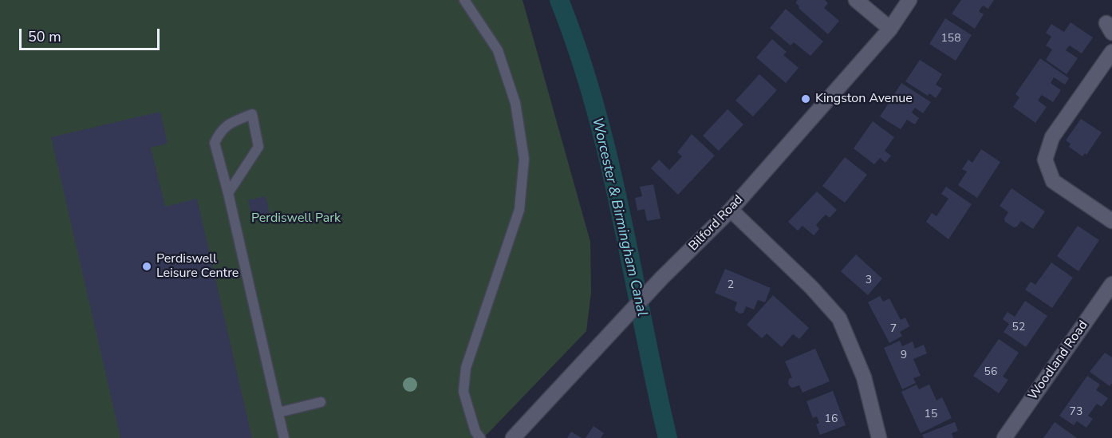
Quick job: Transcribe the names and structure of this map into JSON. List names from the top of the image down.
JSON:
{
  "streets": {
    "street": ["Bilford Road", "Woodland Road"]
  },
  "water": ["Worcester & Birmingham Canal"],
  "parks": ["Perdiswell Park"],
  "places": ["Kingston Avenue", "Perdiswell Leisure Centre"],
  "house_numbers": [
    "158",
    "3",
    "2",
    "52",
    "7",
    "9",
    "56",
    "73",
    "15",
    "16"
  ],
  "scale_bar": "50 m"
}
